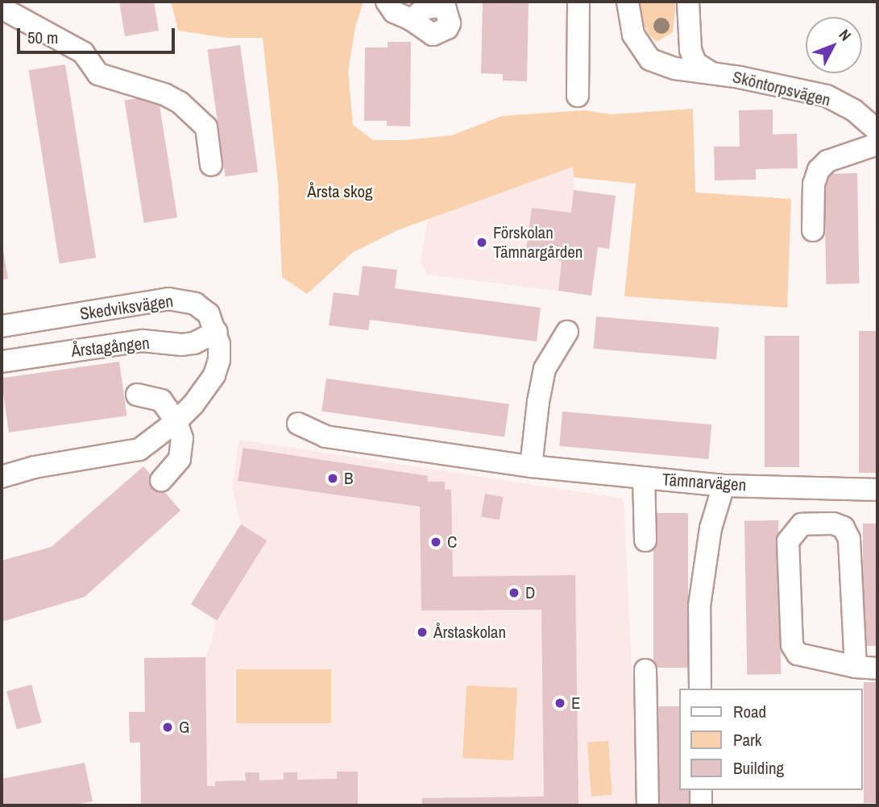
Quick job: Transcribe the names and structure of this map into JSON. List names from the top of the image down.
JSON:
{
  "streets": {
    "street": [
      "Sköntorpsvägen",
      "Skedviksvägen",
      "Årstagången",
      "Tämnarvägen"
    ]
  },
  "crossings": [
    ["Skedviksvägen", "Årstagången"]
  ],
  "parks": ["Årsta skog"],
  "places": [
    "Förskolan Tämnargården",
    "B",
    "C",
    "D",
    "Årstaskolan",
    "E",
    "G"
  ],
  "legend": ["Road", "Park", "Building"],
  "scale_bar": "50 m",
  "north": "top right"
}
